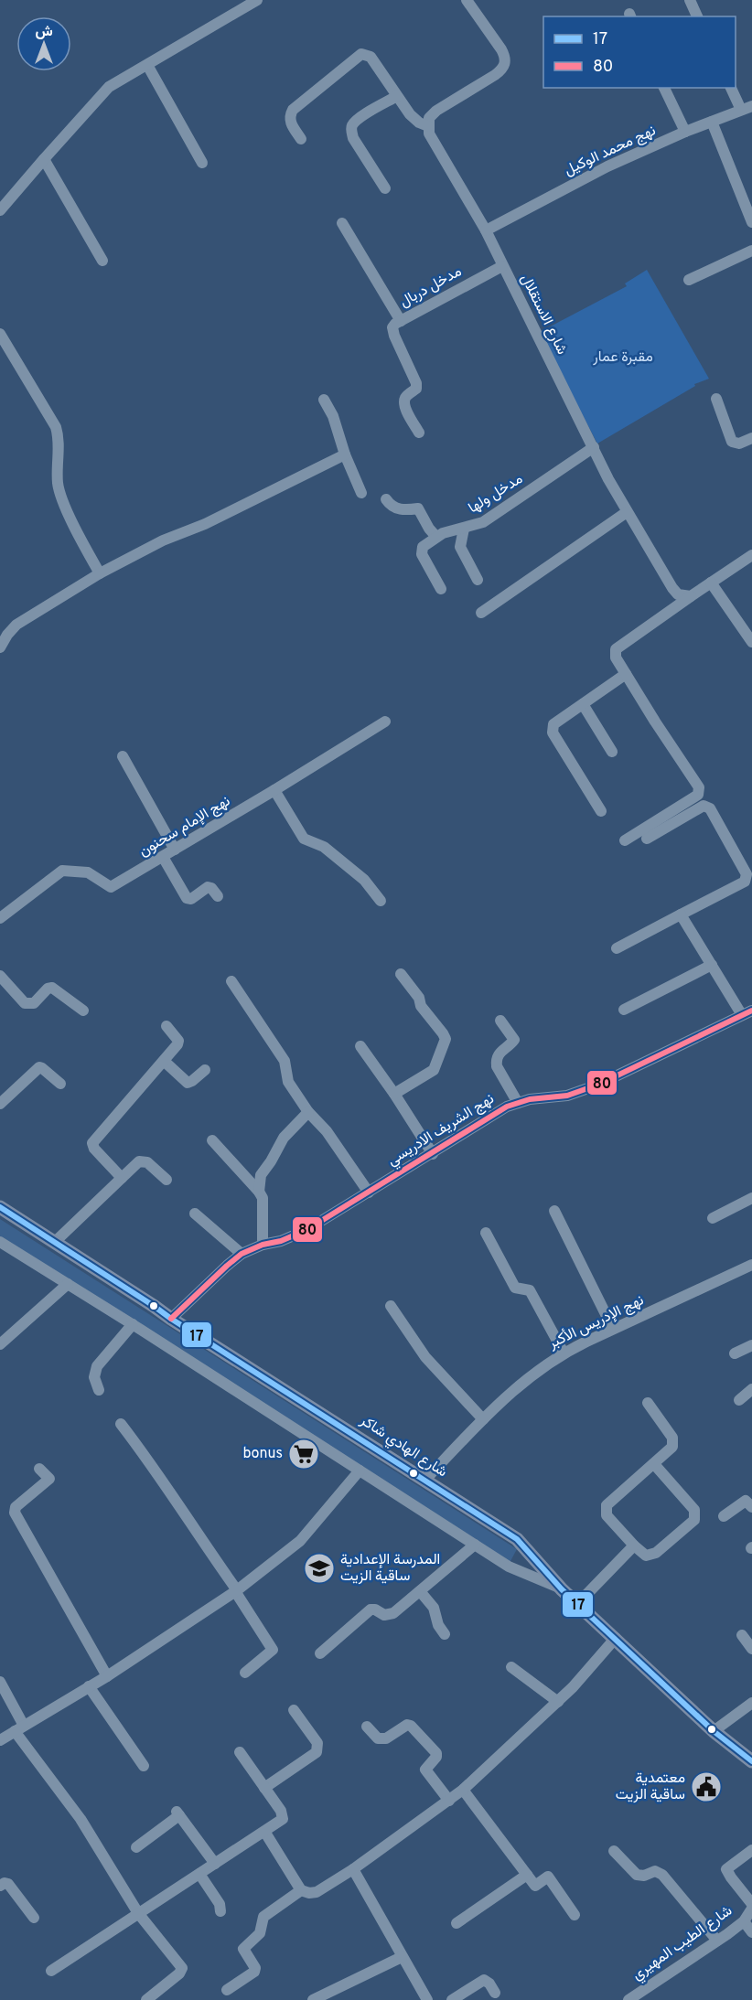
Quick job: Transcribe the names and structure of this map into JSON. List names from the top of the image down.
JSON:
{
  "streets": {
    "main road": ["شارع الهادي شاكر"],
    "street": [
      "نهج محمد الوكيل",
      "مدخل دربال",
      "شارع الاستقلال",
      "مدخل ولها",
      "نهج الإمام سحنون",
      "نهج الشريف الادريسي",
      "نهج الإدريس الأكبر",
      "شارع الطيب المهيري"
    ]
  },
  "crossings": [
    ["نهج محمد الوكيل", "شارع الاستقلال"],
    ["مدخل دربال", "شارع الاستقلال"],
    ["شارع الاستقلال", "مدخل ولها"],
    ["نهج الشريف الادريسي", "شارع الهادي شاكر"],
    ["نهج الإدريس الأكبر", "شارع الهادي شاكر"]
  ],
  "parks": ["مقبرة عمار"],
  "places": {
    "supermarket": ["bonus"],
    "school or university": ["المدرسة الإعدادية ساقية الزيت"],
    "public building": ["معتمدية ساقية الزيت"]
  },
  "lines": ["transit line 80", "transit line 17"],
  "legend": ["17", "80"],
  "north": "top"
}
